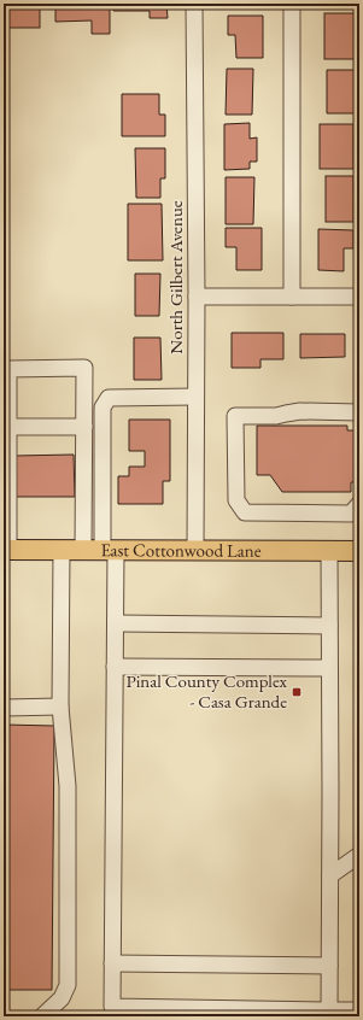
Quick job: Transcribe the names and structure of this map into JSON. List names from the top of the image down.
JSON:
{
  "streets": {
    "main road": ["East Cottonwood Lane"],
    "street": ["North Gilbert Avenue"]
  },
  "crossings": [
    ["North Gilbert Avenue", "East Cottonwood Lane"]
  ],
  "places": {
    "transit": ["Pinal County Complex - Casa Grande"]
  }
}
